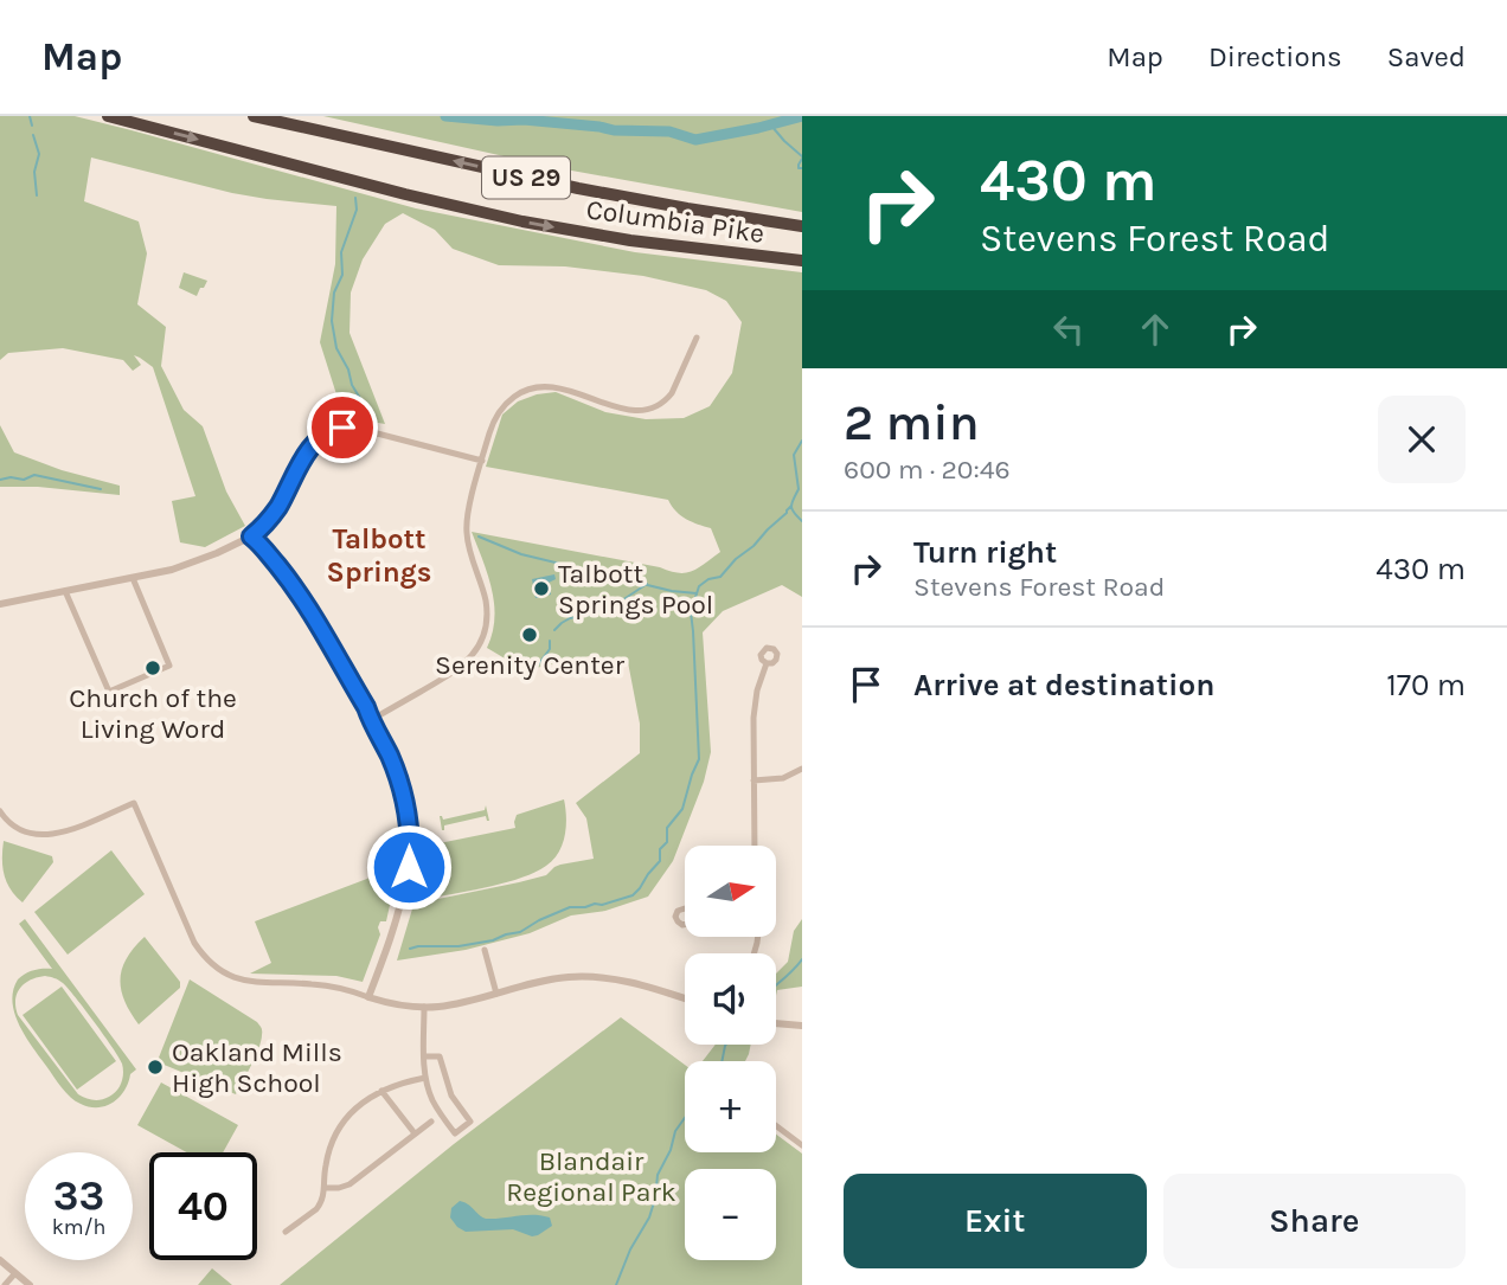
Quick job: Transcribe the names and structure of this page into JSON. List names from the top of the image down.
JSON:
{
  "streets": {
    "highway": ["US 29", "Columbia Pike"]
  },
  "districts": ["Talbott Springs"],
  "parks": ["Blandair Regional Park"],
  "places": [
    "Talbott Springs Pool",
    "Serenity Center",
    "Church of the Living Word",
    "Oakland Mills High School"
  ],
  "north": "right",
  "page": {
    "header": "Map",
    "nav": ["Map", "Directions", "Saved"],
    "turn": ["430 m", "Stevens Forest Road"],
    "heading": ["2 min", "600 m · 20:46"],
    "list": [
      {
        "name": "Turn right",
        "note": "Stevens Forest Road",
        "value": "430 m"
      },
      {
        "name": "Arrive at destination",
        "value": "170 m"
      }
    ],
    "map_buttons": ["+", "−"],
    "speed": "33 km/h",
    "limit": "40",
    "buttons": ["Exit", "Share"]
  }
}
